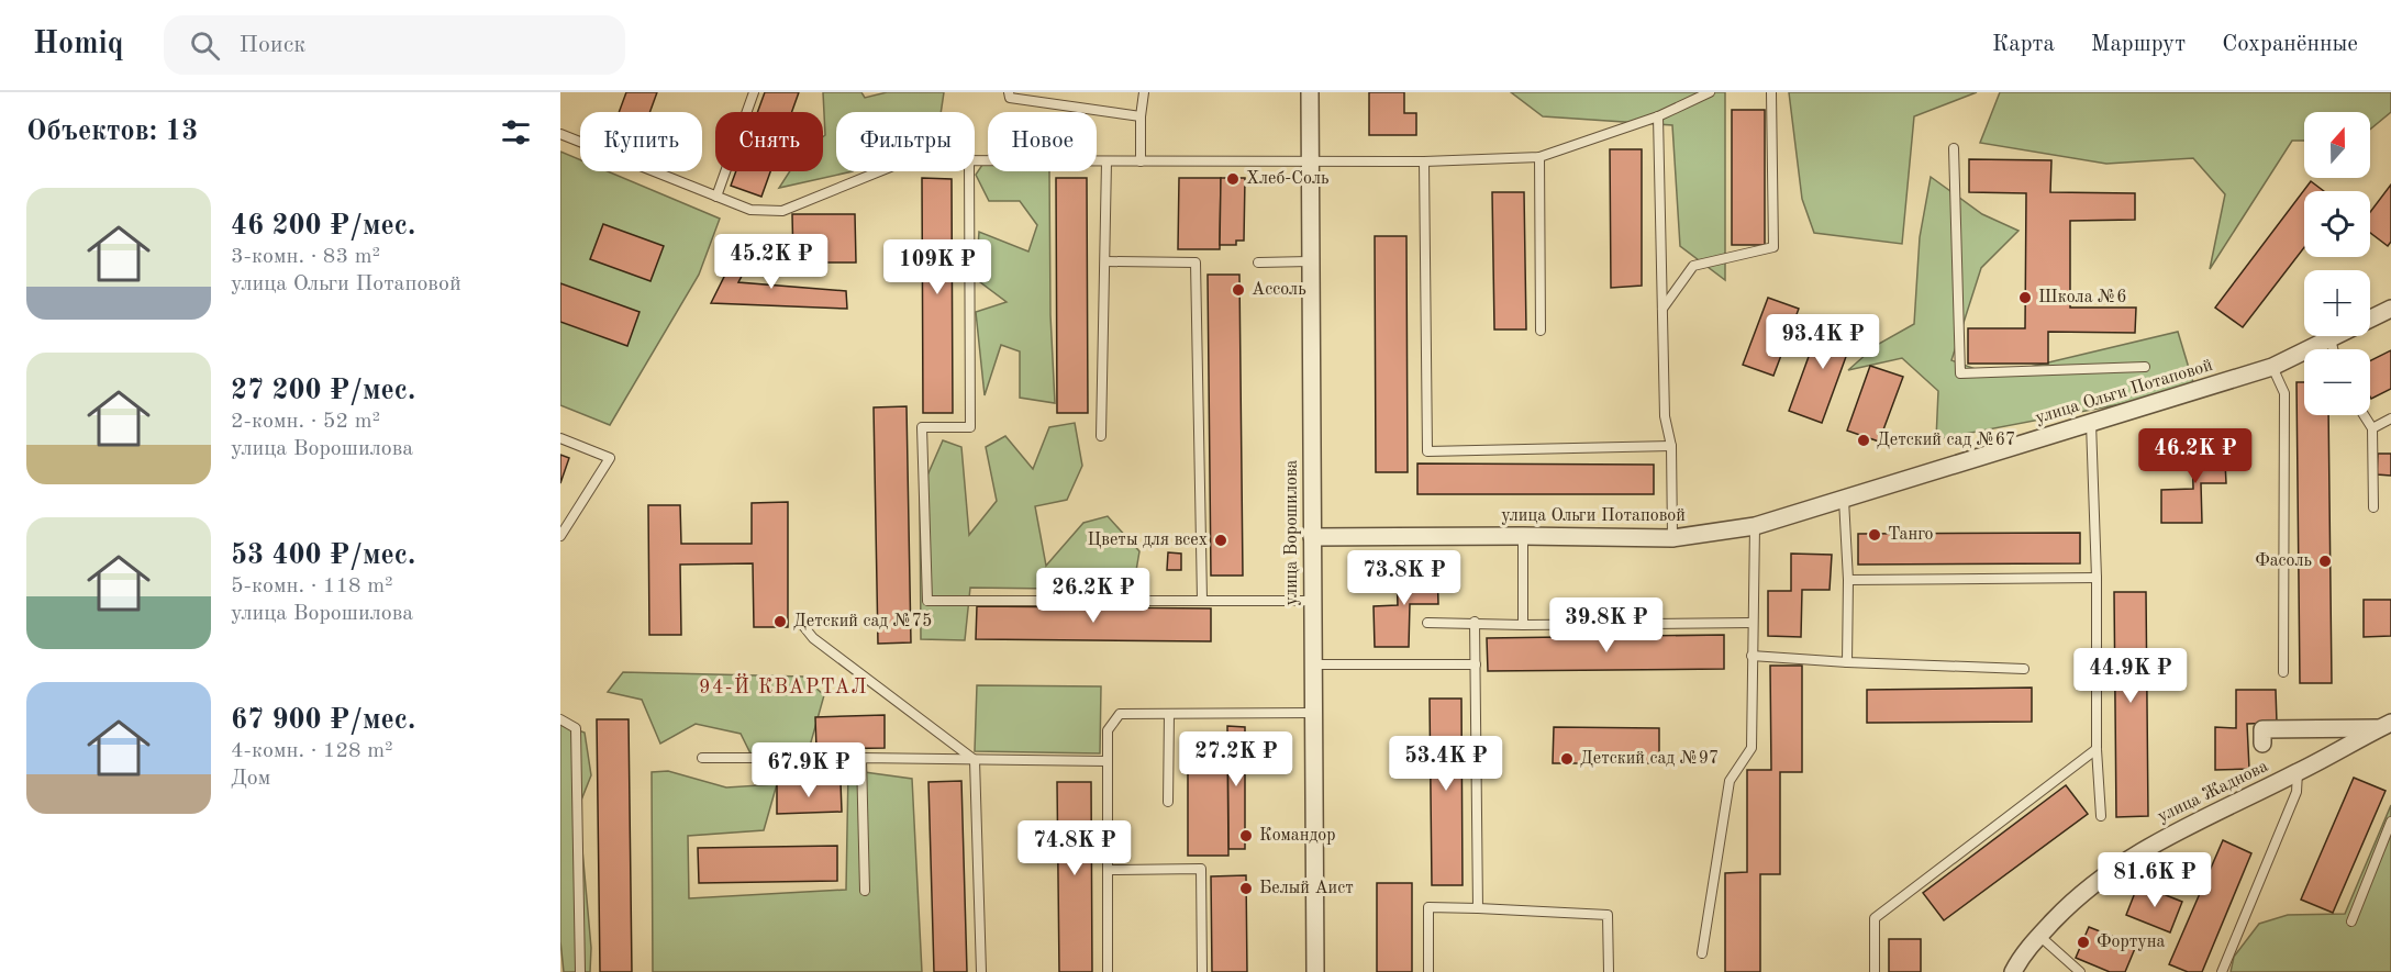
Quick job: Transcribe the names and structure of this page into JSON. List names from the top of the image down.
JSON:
{
  "streets": {
    "street": ["улица Ольги Потаповой", "улица Ворошилова", "улица Жаднова"]
  },
  "crossings": [
    ["улица Ольги Потаповой", "улица Ворошилова"]
  ],
  "districts": ["94-Й КВАРТАЛ"],
  "places": [
    "Хлеб-Соль",
    "Ассоль",
    "Школа №6",
    "Детский сад №67",
    "Танго",
    "Цветы для всех",
    "Фасоль",
    "Детский сад №75",
    "Детский сад №97",
    "Командор",
    "Белый Аист",
    "Фортуна"
  ],
  "north": "top",
  "page": {
    "header": "Homiq",
    "search": "Поиск",
    "nav": ["Карта", "Маршрут", "Сохранённые"],
    "heading": "Объектов: 13",
    "map_buttons": ["+", "−"],
    "chip": [
      "Купить",
      "Снять",
      "Фильтры",
      "Новое"
    ],
    "list": [
      {
        "name": "46 200 ₽/мес.",
        "note": "3-комн. · 83 m² · улица Ольги Потаповой"
      },
      {
        "name": "27 200 ₽/мес.",
        "note": "2-комн. · 52 m² · улица Ворошилова"
      },
      {
        "name": "53 400 ₽/мес.",
        "note": "5-комн. · 118 m² · улица Ворошилова"
      },
      {
        "name": "67 900 ₽/мес.",
        "note": "4-комн. · 128 m² · Дом"
      }
    ],
    "price": [
      "45.2K ₽",
      "109K ₽",
      "93.4K ₽",
      "46.2K ₽",
      "73.8K ₽",
      "26.2K ₽",
      "39.8K ₽",
      "44.9K ₽",
      "27.2K ₽",
      "53.4K ₽",
      "67.9K ₽",
      "74.8K ₽",
      "81.6K ₽"
    ]
  }
}
